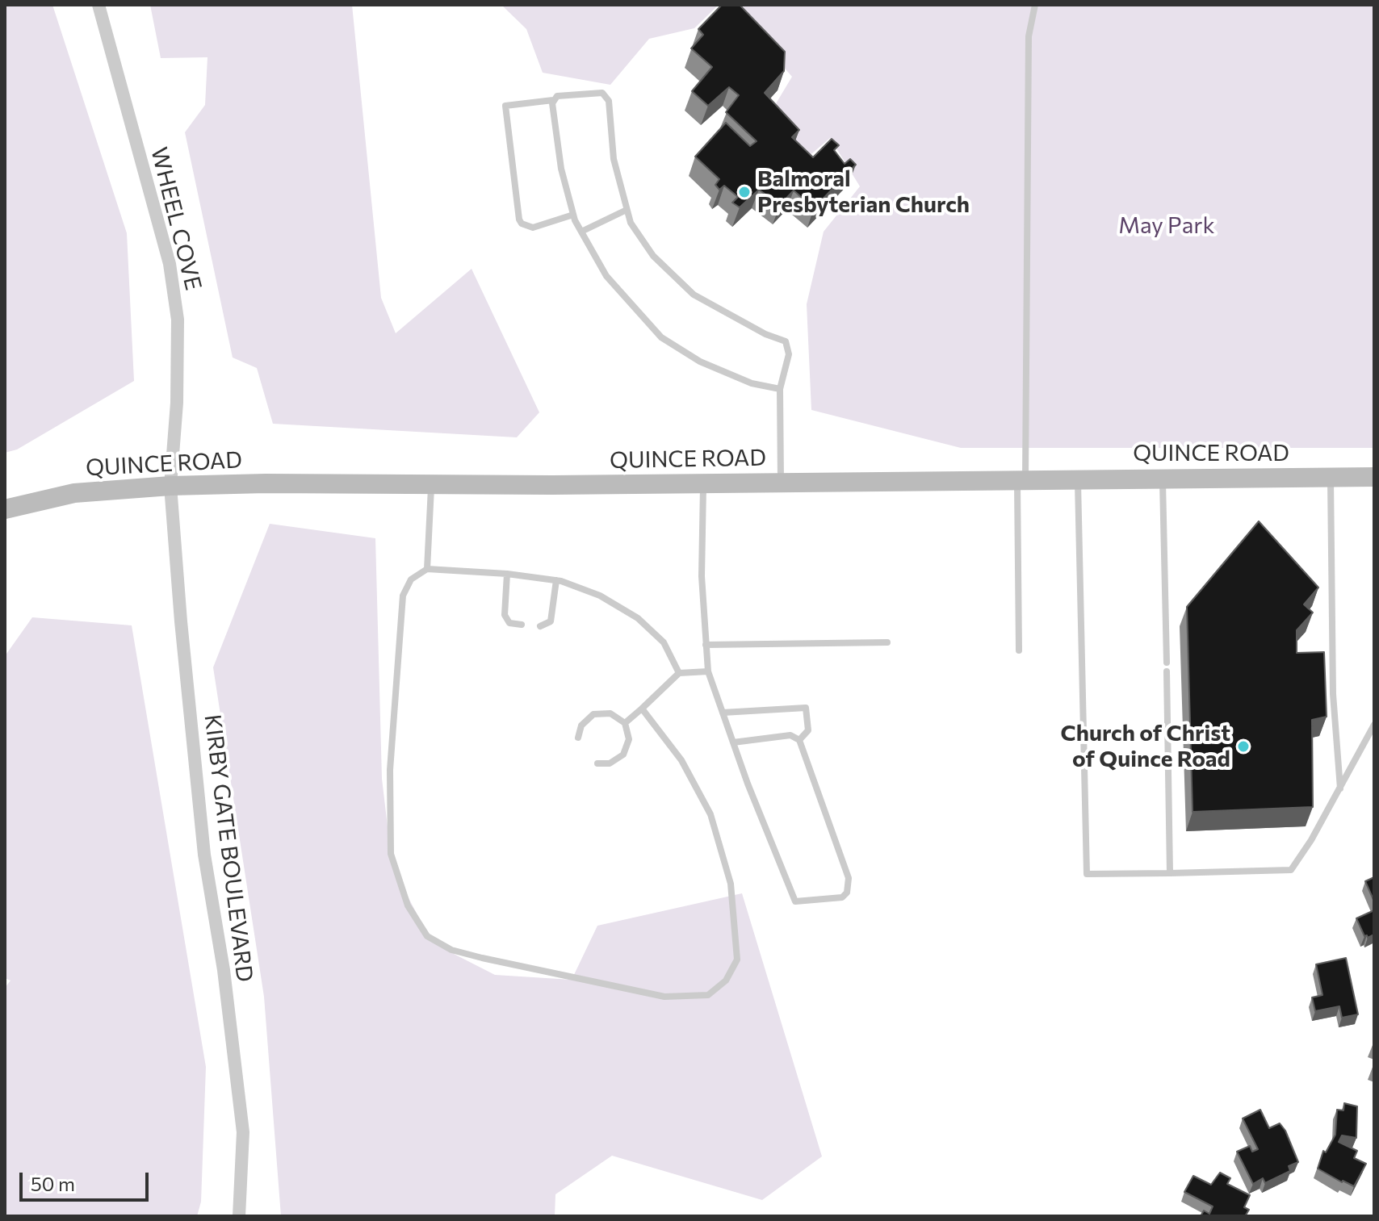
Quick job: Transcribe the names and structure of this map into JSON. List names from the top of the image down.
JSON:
{
  "streets": {
    "main road": ["QUINCE ROAD"],
    "street": ["WHEEL COVE", "KIRBY GATE BOULEVARD"]
  },
  "crossings": [
    ["WHEEL COVE", "QUINCE ROAD"],
    ["WHEEL COVE", "KIRBY GATE BOULEVARD"],
    ["QUINCE ROAD", "KIRBY GATE BOULEVARD"]
  ],
  "parks": ["May Park"],
  "places": ["Balmoral Presbyterian Church", "Church of Christ of Quince Road"],
  "scale_bar": "50 m"
}
